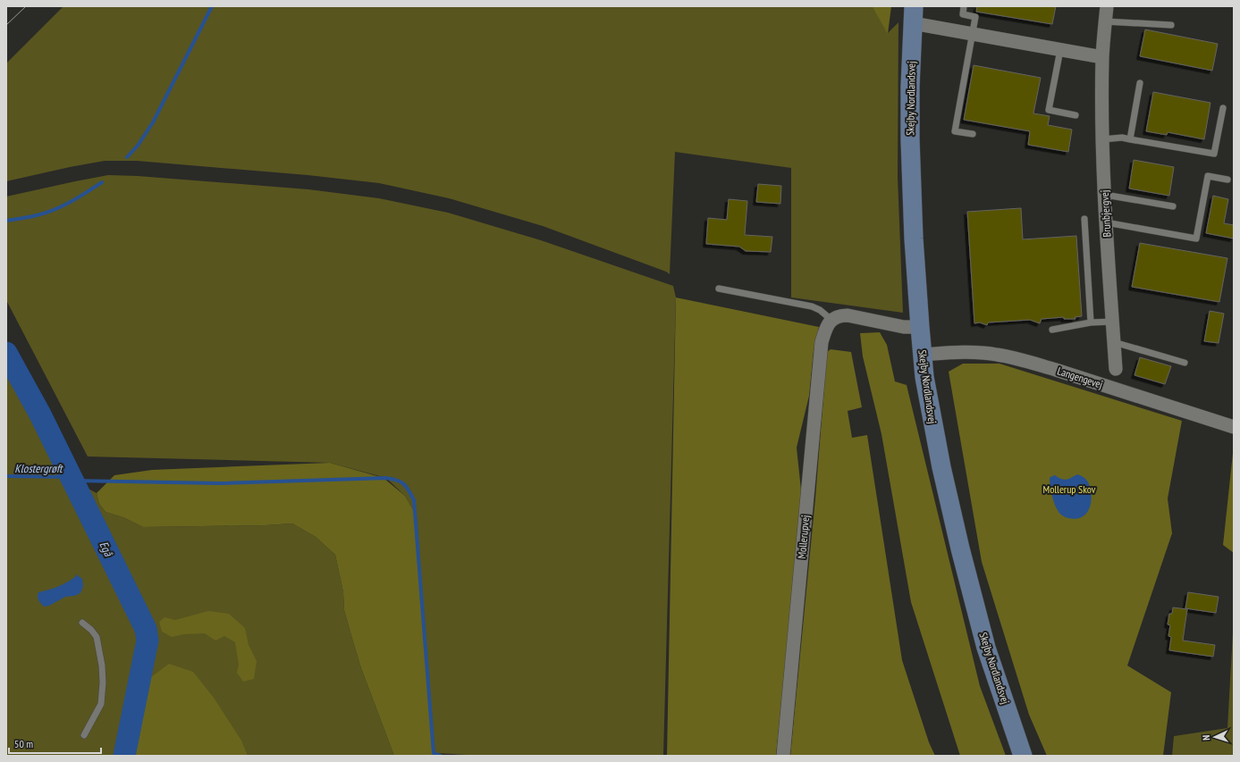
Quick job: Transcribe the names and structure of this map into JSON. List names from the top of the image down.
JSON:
{
  "streets": {
    "street": [
      "Skejby Nordlandsvej",
      "Brunbjergvej",
      "Langengevej",
      "Mollerupvej"
    ]
  },
  "crossings": [
    ["Skejby Nordlandsvej", "Langengevej"]
  ],
  "water": ["Klostergrøft", "Egå"],
  "parks": ["Mollerup Skov"],
  "scale_bar": "50 m",
  "north": "left"
}
